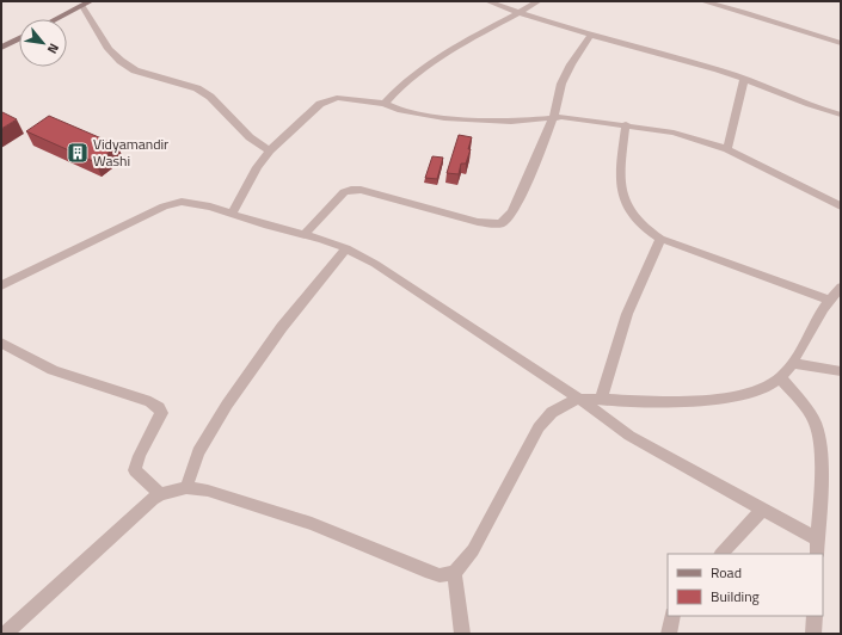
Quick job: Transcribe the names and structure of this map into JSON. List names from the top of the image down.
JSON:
{
  "places": {
    "building": ["Vidyamandir Washi"]
  },
  "legend": ["Road", "Building"],
  "north": "bottom right"
}
